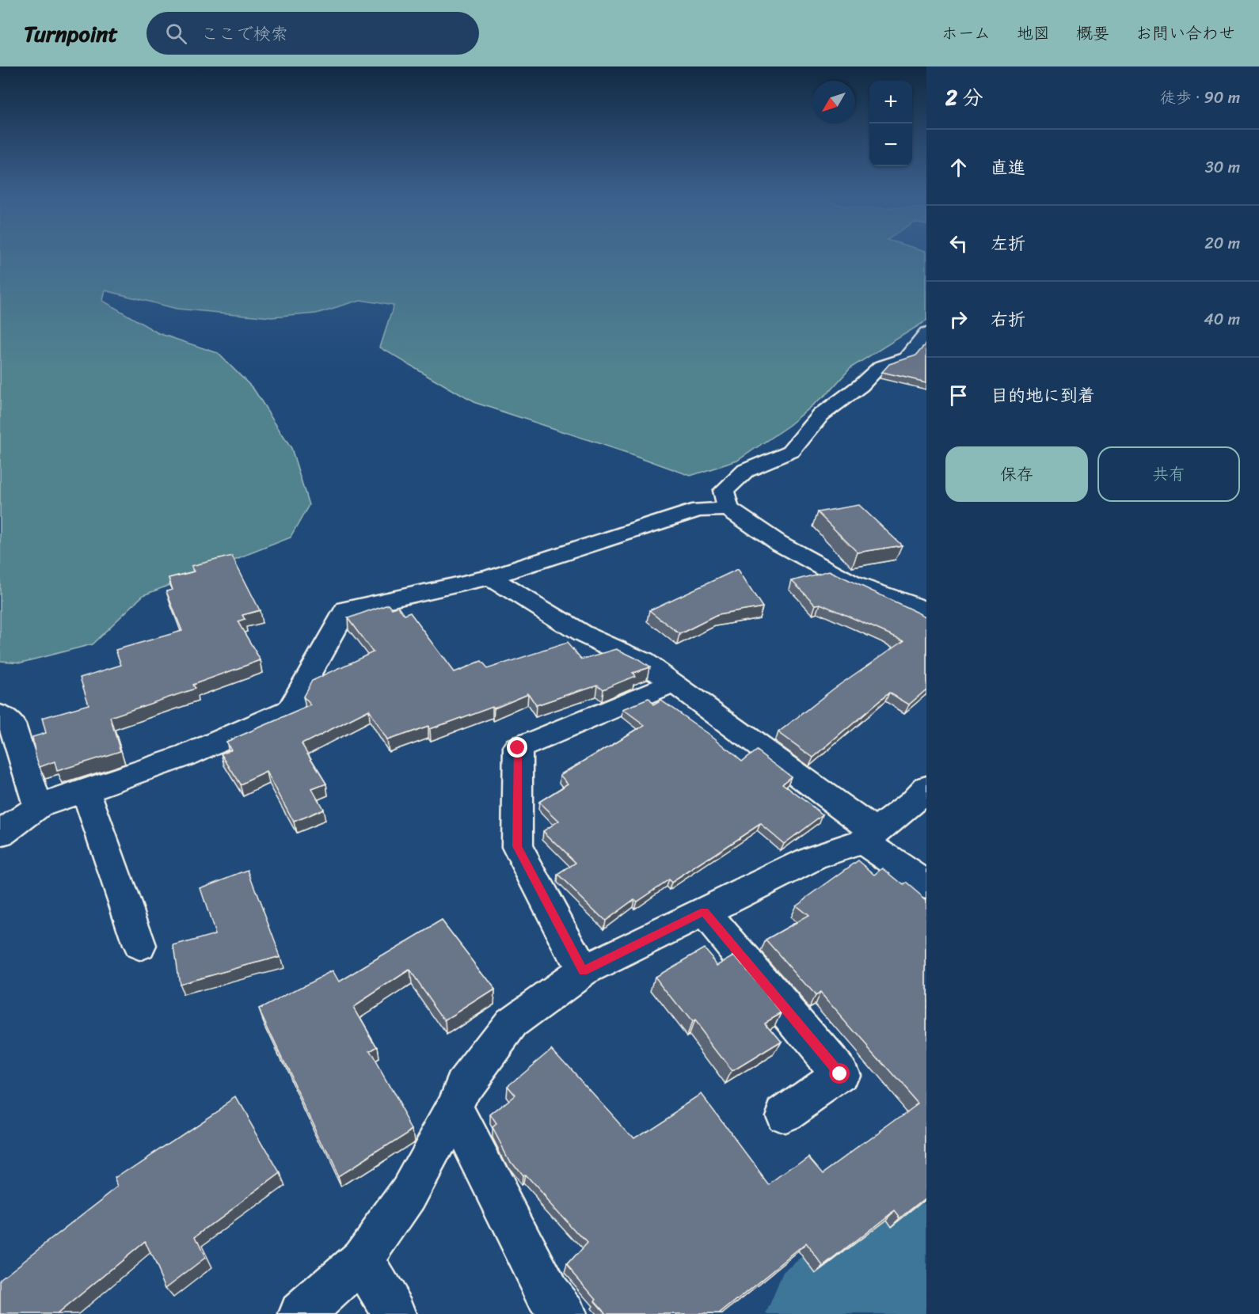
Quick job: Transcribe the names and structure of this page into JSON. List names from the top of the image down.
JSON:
{
  "north": "bottom left",
  "page": {
    "header": "Turnpoint",
    "search": "ここで検索",
    "nav": [
      "ホーム",
      "地図",
      "概要",
      "お問い合わせ"
    ],
    "heading": ["2 分", "徒歩 · 90 m"],
    "map_buttons": ["+", "−"],
    "list": [
      ["直進", "30 m"],
      ["左折", "20 m"],
      ["右折", "40 m"],
      "目的地に到着"
    ],
    "buttons": ["保存", "共有"]
  }
}
